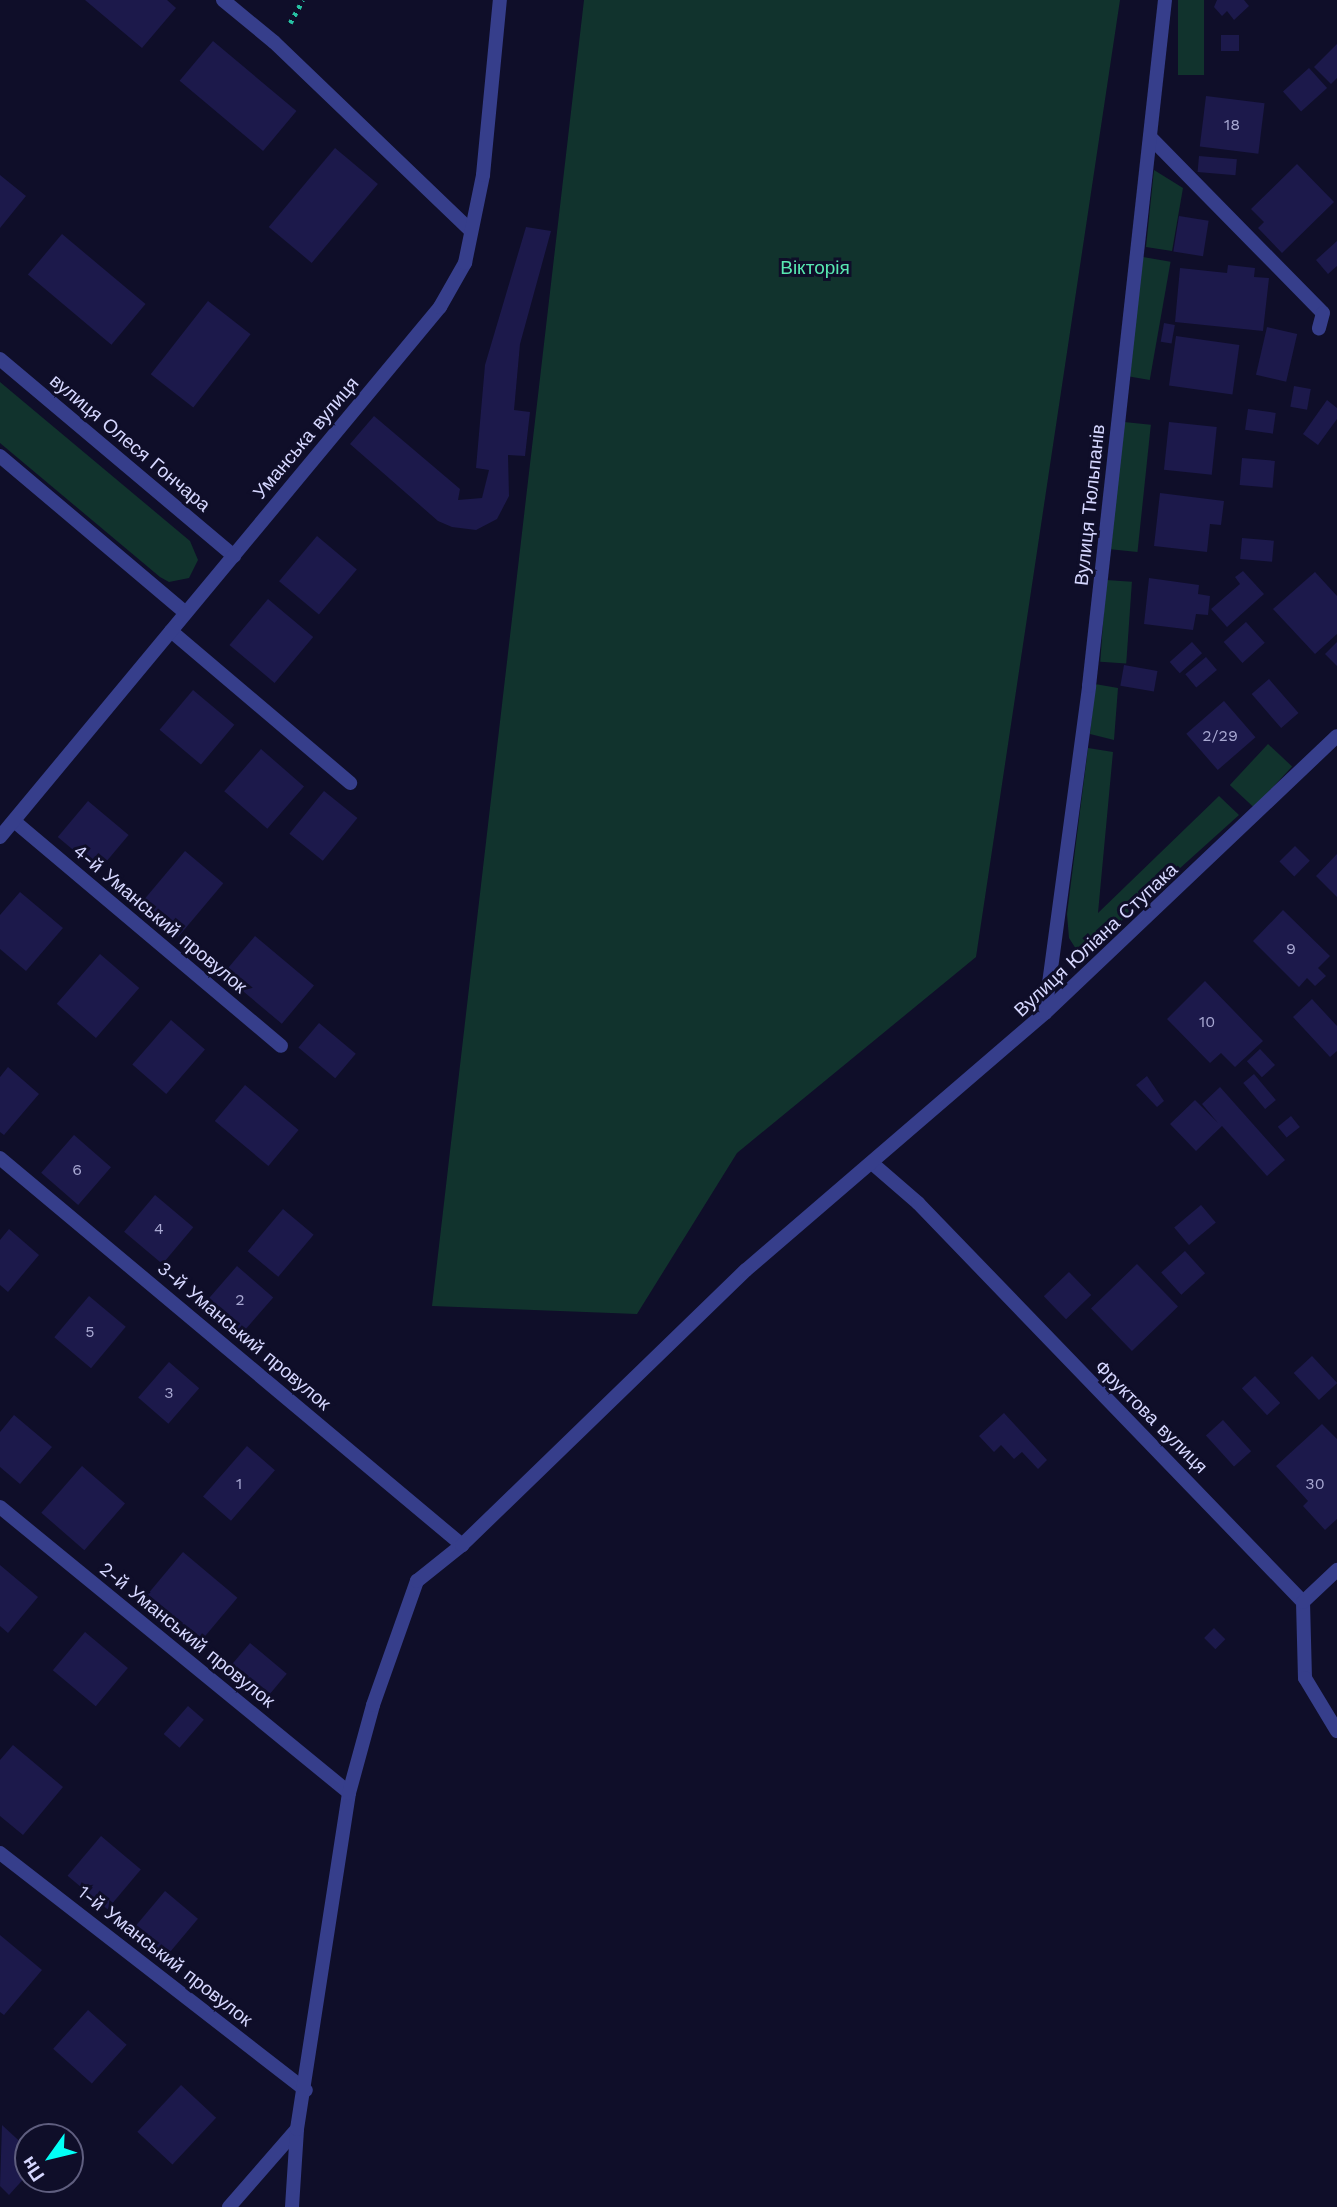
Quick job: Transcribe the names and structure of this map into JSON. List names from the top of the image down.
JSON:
{
  "streets": {
    "street": [
      "Уманська вулиця",
      "вулиця Олеся Гончара",
      "Вулиця Тюльпанів",
      "4-й Уманський провулок",
      "Вулиця Юліана Ступака",
      "3-й Уманський провулок",
      "Фруктова вулиця",
      "2-й Уманський провулок",
      "1-й Уманський провулок"
    ]
  },
  "crossings": [
    ["Уманська вулиця", "вулиця Олеся Гончара"],
    ["Уманська вулиця", "4-й Уманський провулок"],
    ["Вулиця Тюльпанів", "Вулиця Юліана Ступака"],
    ["Вулиця Юліана Ступака", "3-й Уманський провулок"],
    ["Вулиця Юліана Ступака", "Фруктова вулиця"],
    ["Вулиця Юліана Ступака", "2-й Уманський провулок"],
    ["Вулиця Юліана Ступака", "1-й Уманський провулок"]
  ],
  "parks": ["Вікторія"],
  "house_numbers": [
    "18",
    "2/29",
    "9",
    "10",
    "6",
    "4",
    "2",
    "5",
    "3",
    "1",
    "30"
  ],
  "north": "bottom left"
}
